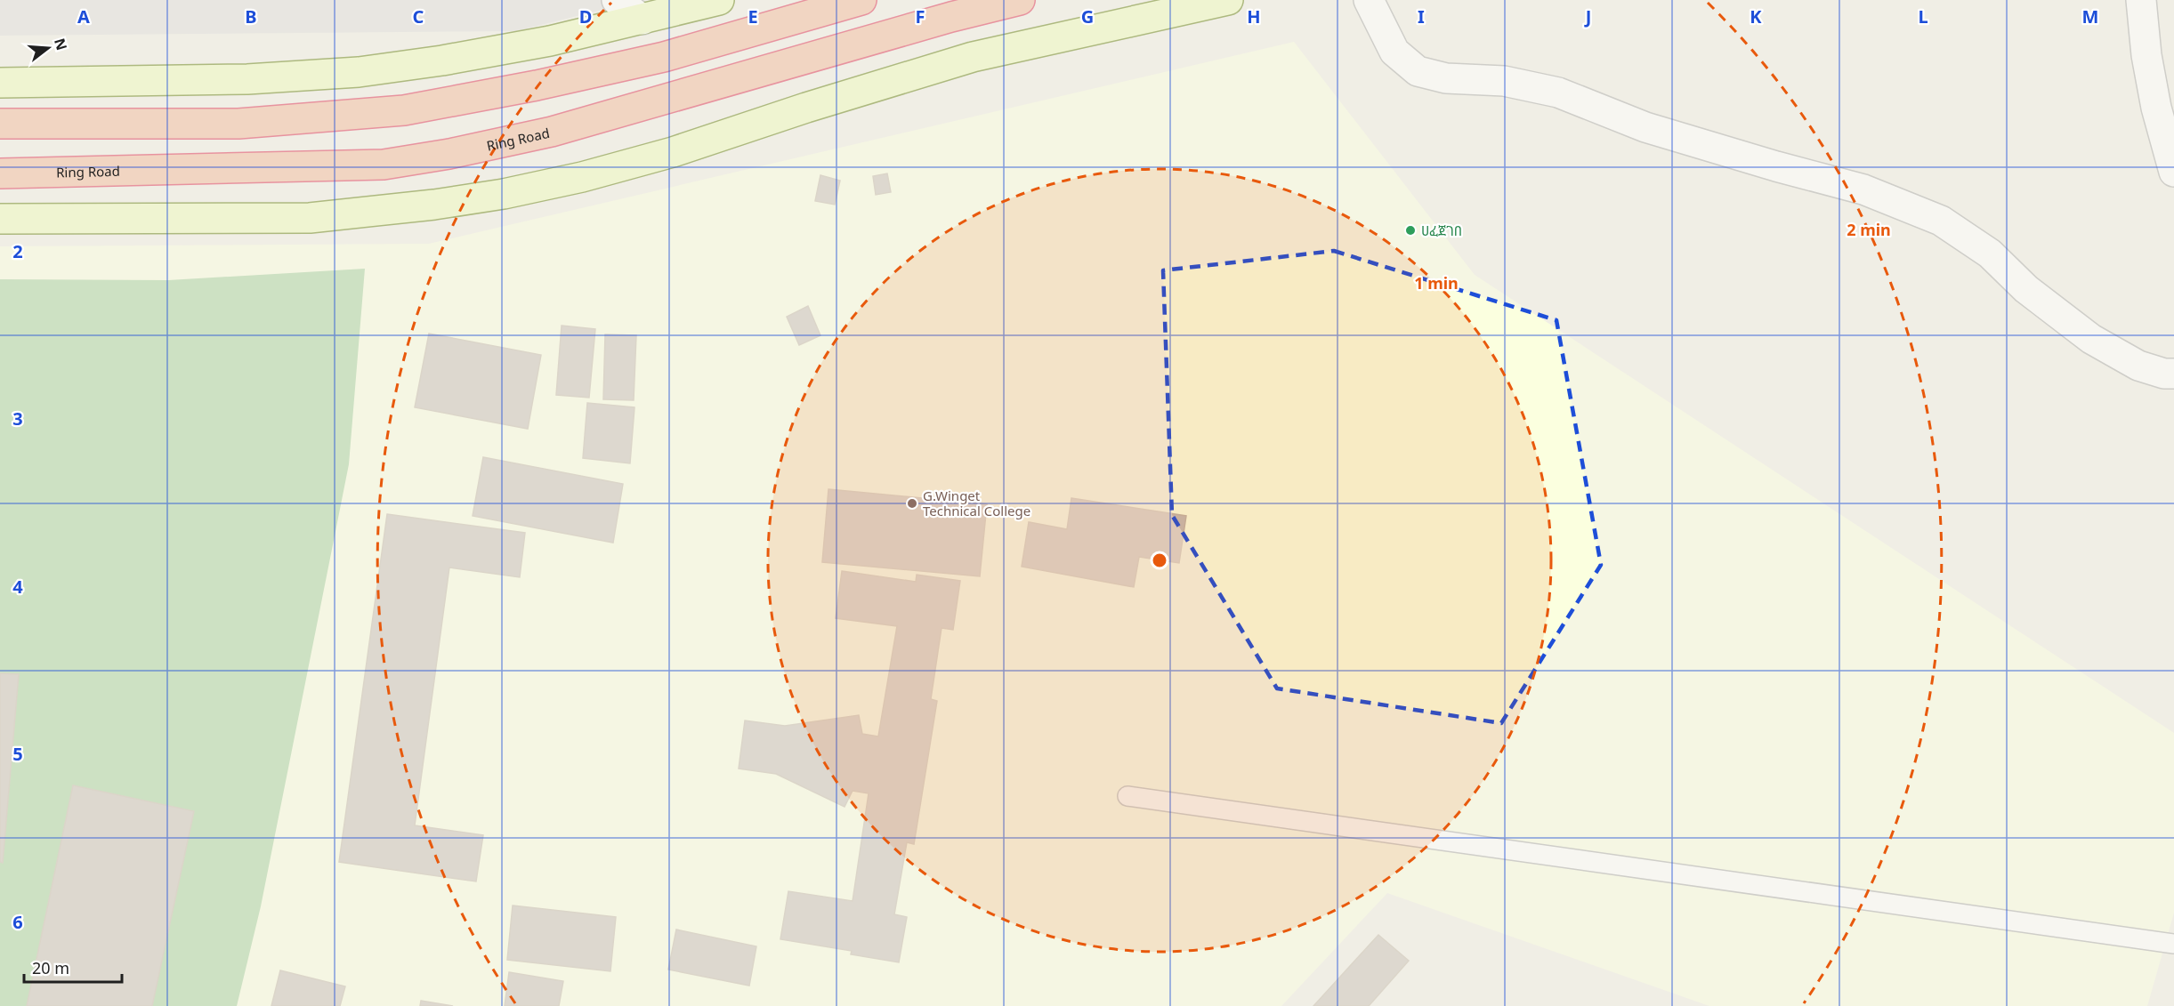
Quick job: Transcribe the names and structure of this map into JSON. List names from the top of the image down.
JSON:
{
  "streets": {
    "highway": ["Ring Road"]
  },
  "places": ["ሀፈጀገበ", "G.Winget Technical College"],
  "scale_bar": "20 m",
  "north": "right",
  "grid": {
    "columns": [
      "A",
      "B",
      "C",
      "D",
      "E",
      "F",
      "G",
      "H",
      "I",
      "J",
      "K",
      "L",
      "M"
    ],
    "rows": [
      "2",
      "3",
      "4",
      "5",
      "6"
    ]
  },
  "rings": ["2 min", "1 min"]
}
